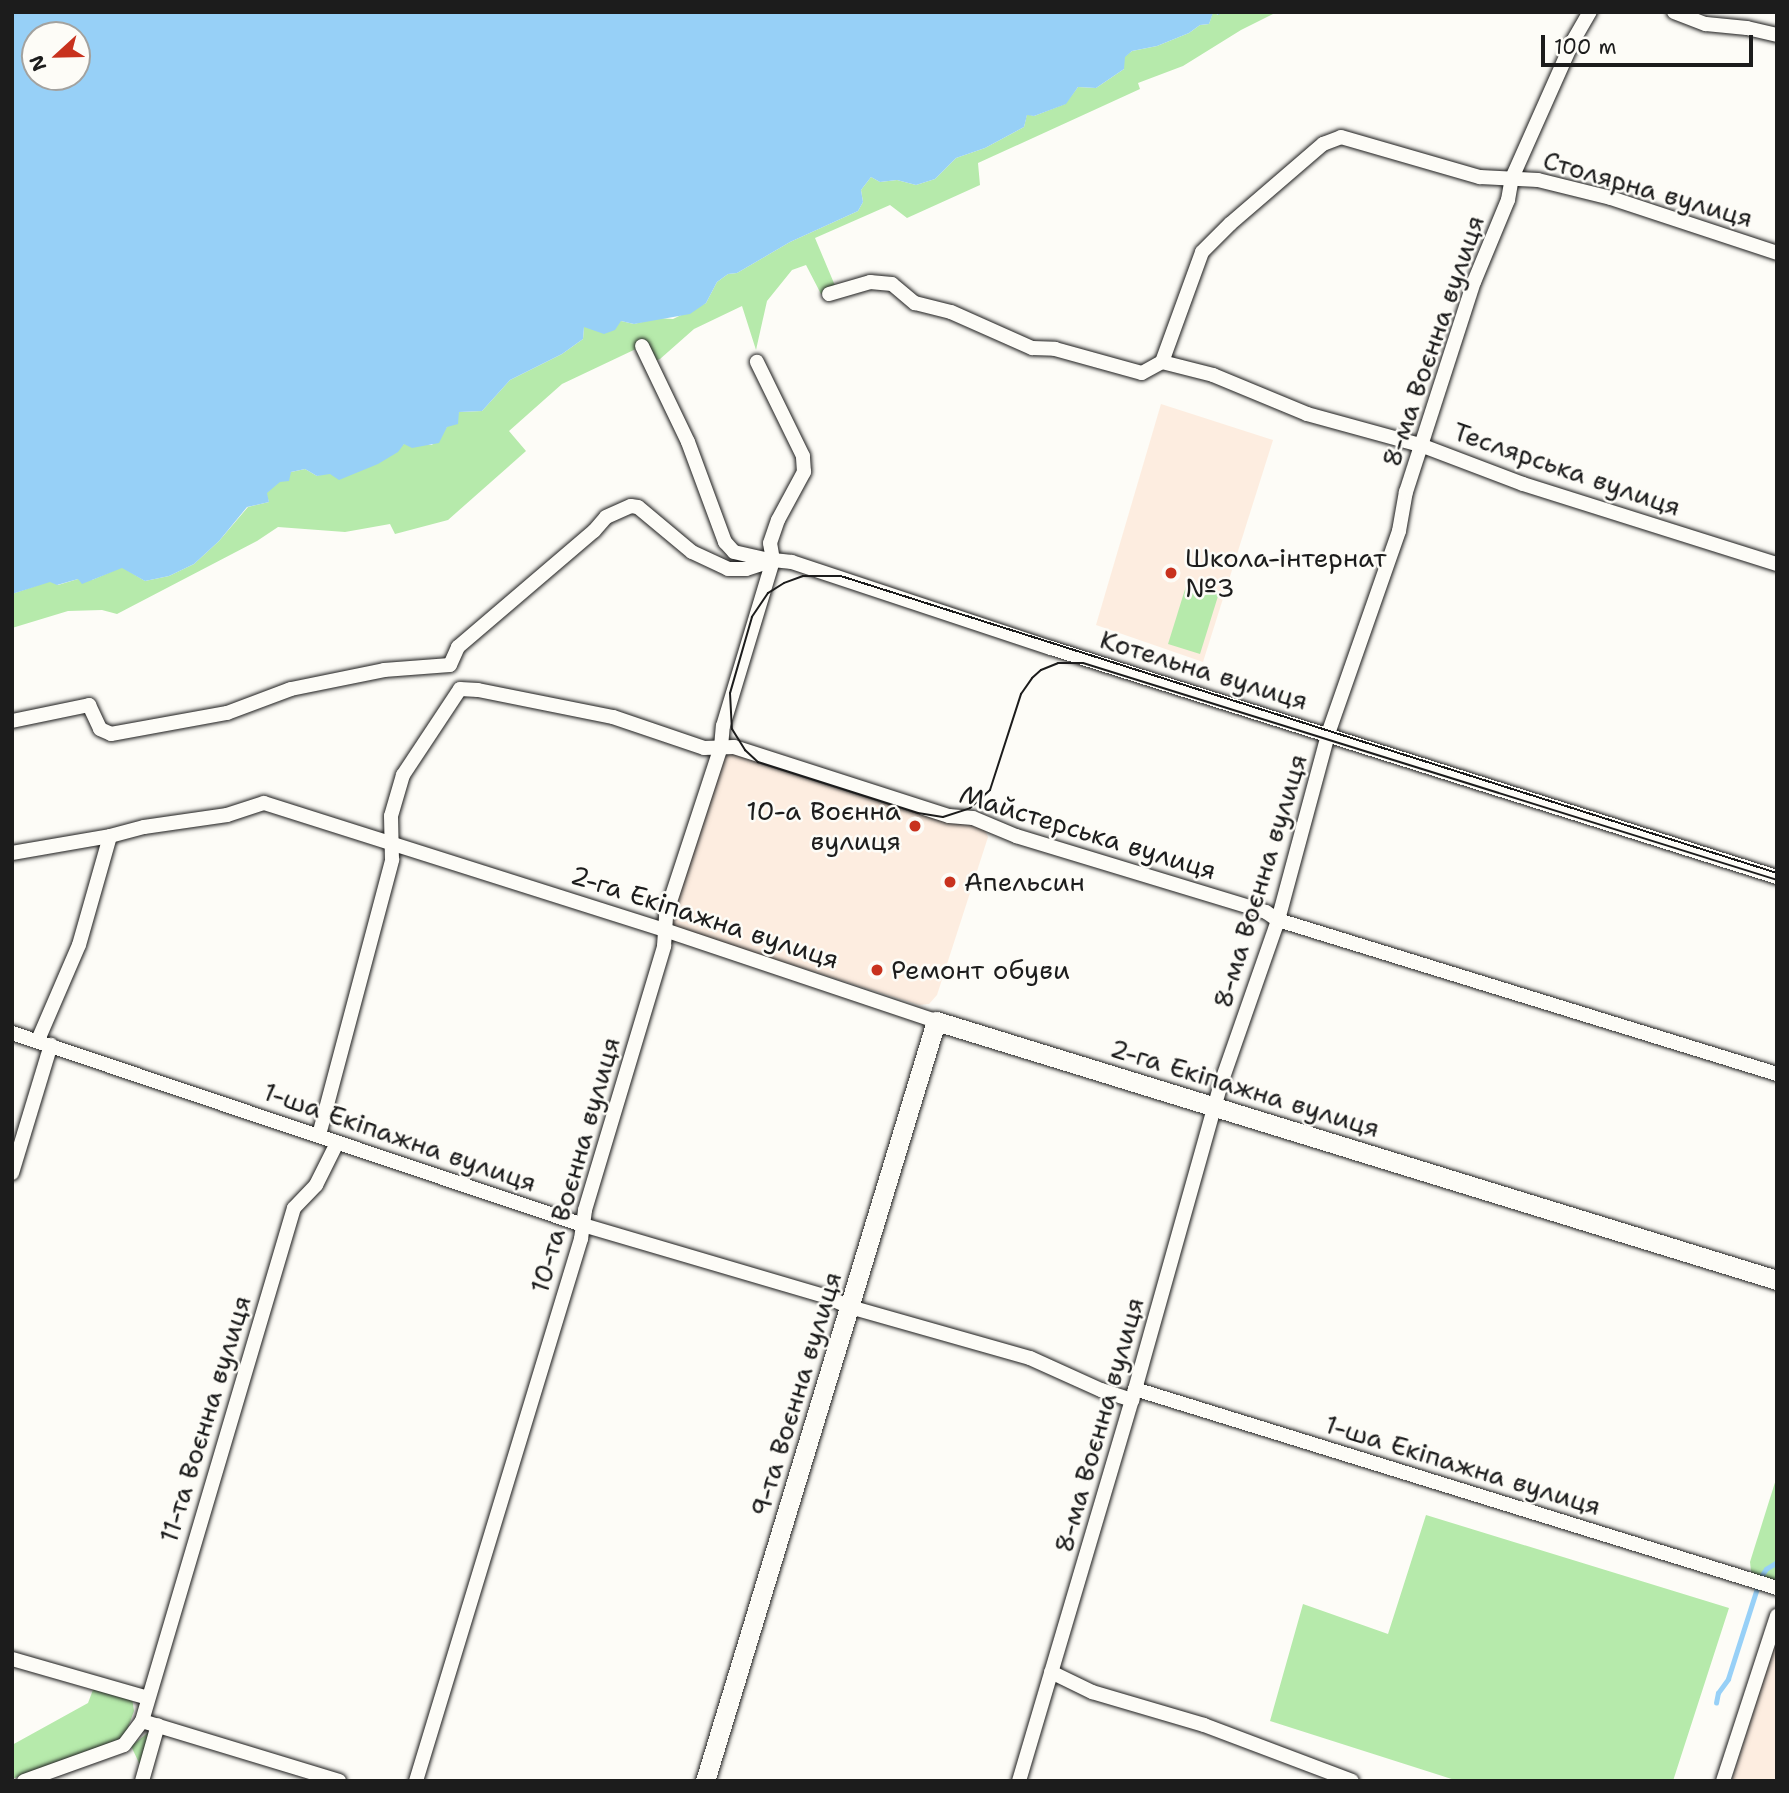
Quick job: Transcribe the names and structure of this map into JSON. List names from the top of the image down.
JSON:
{
  "streets": {
    "street": [
      "Столярна вулиця",
      "8-ма Воєнна вулиця",
      "Теслярська вулиця",
      "Котельна вулиця",
      "Майстерська вулиця",
      "2-га Екіпажна вулиця",
      "1-ша Екіпажна вулиця",
      "10-та Воєнна вулиця",
      "9-та Воєнна вулиця",
      "11-та Воєнна вулиця"
    ]
  },
  "crossings": [
    ["Столярна вулиця", "8-ма Воєнна вулиця"],
    ["Столярна вулиця", "Теслярська вулиця"],
    ["8-ма Воєнна вулиця", "Теслярська вулиця"],
    ["8-ма Воєнна вулиця", "Котельна вулиця"],
    ["8-ма Воєнна вулиця", "Майстерська вулиця"],
    ["8-ма Воєнна вулиця", "2-га Екіпажна вулиця"],
    ["8-ма Воєнна вулиця", "1-ша Екіпажна вулиця"],
    ["Котельна вулиця", "10-та Воєнна вулиця"],
    ["Майстерська вулиця", "10-та Воєнна вулиця"],
    ["2-га Екіпажна вулиця", "10-та Воєнна вулиця"],
    ["2-га Екіпажна вулиця", "9-та Воєнна вулиця"],
    ["1-ша Екіпажна вулиця", "10-та Воєнна вулиця"],
    ["1-ша Екіпажна вулиця", "9-та Воєнна вулиця"],
    ["1-ша Екіпажна вулиця", "11-та Воєнна вулиця"]
  ],
  "places": [
    "Школа-інтернат №3",
    "10-а Воєнна вулиця",
    "Апельсин",
    "Ремонт обуви"
  ],
  "scale_bar": "100 m",
  "north": "left"
}
